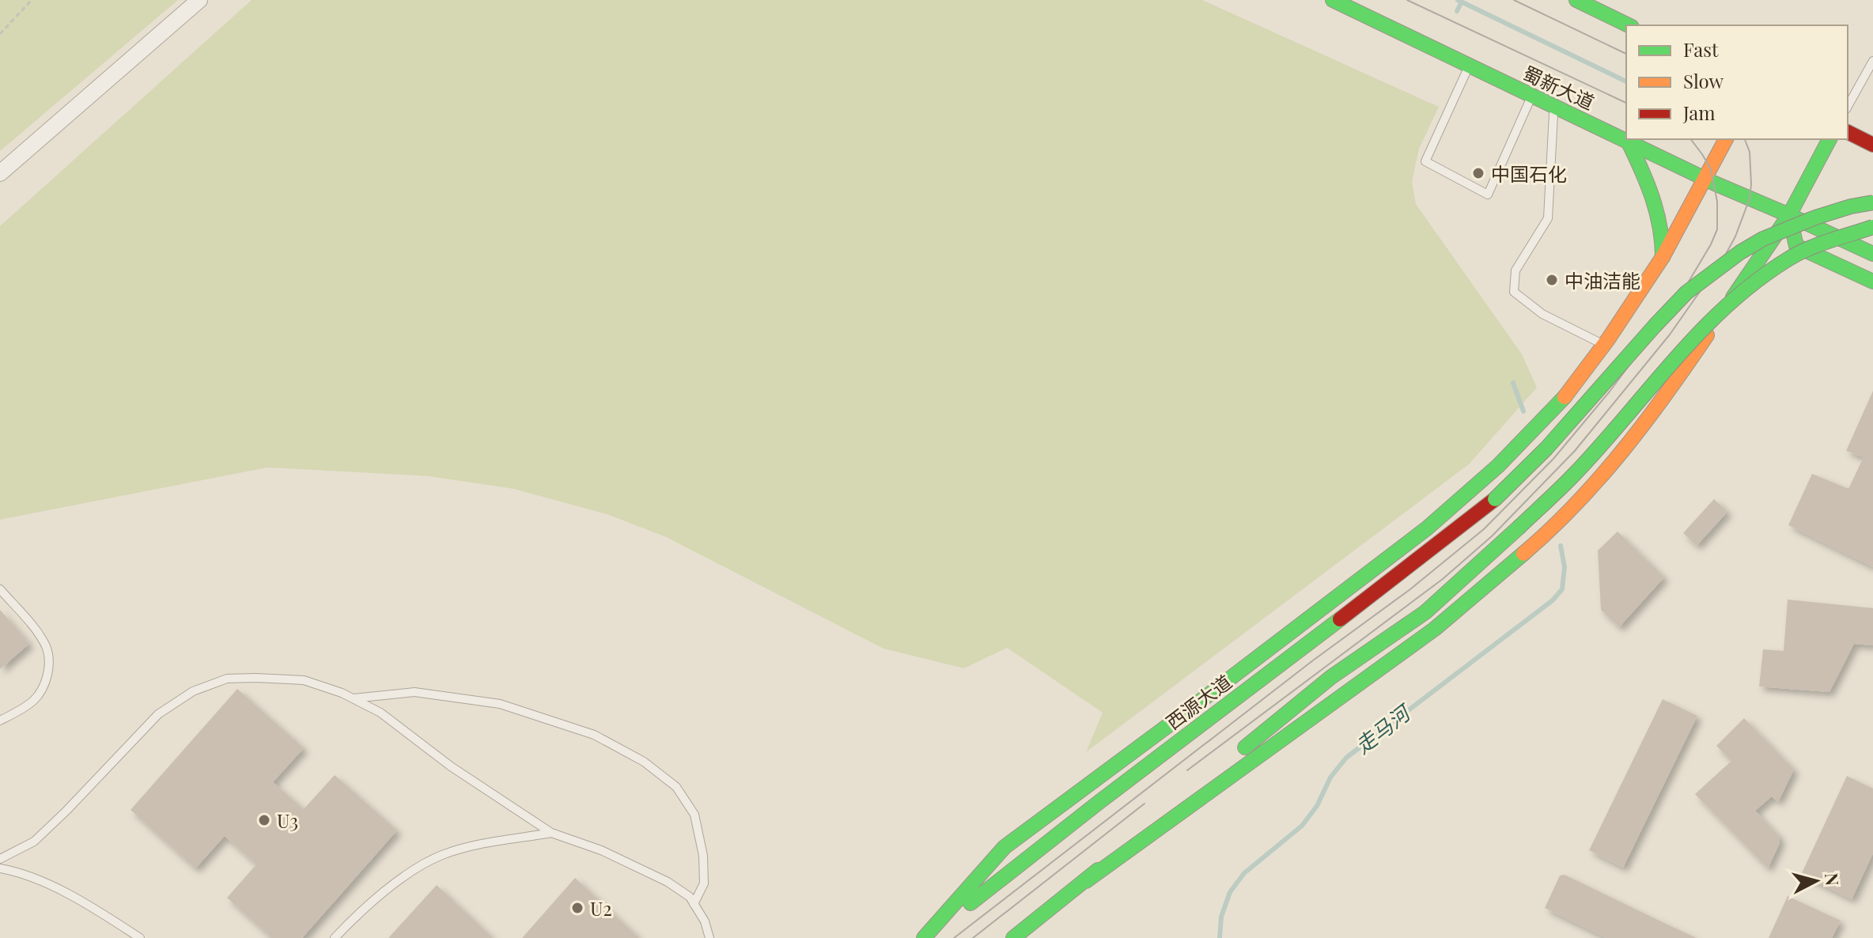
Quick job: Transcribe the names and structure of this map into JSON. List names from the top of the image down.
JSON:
{
  "streets": {
    "main road": ["蜀新大道", "西源大道"]
  },
  "water": ["走马河"],
  "places": [
    "中国石化",
    "中油洁能",
    "U3",
    "U2"
  ],
  "legend": ["Fast", "Slow", "Jam"],
  "north": "right"
}
